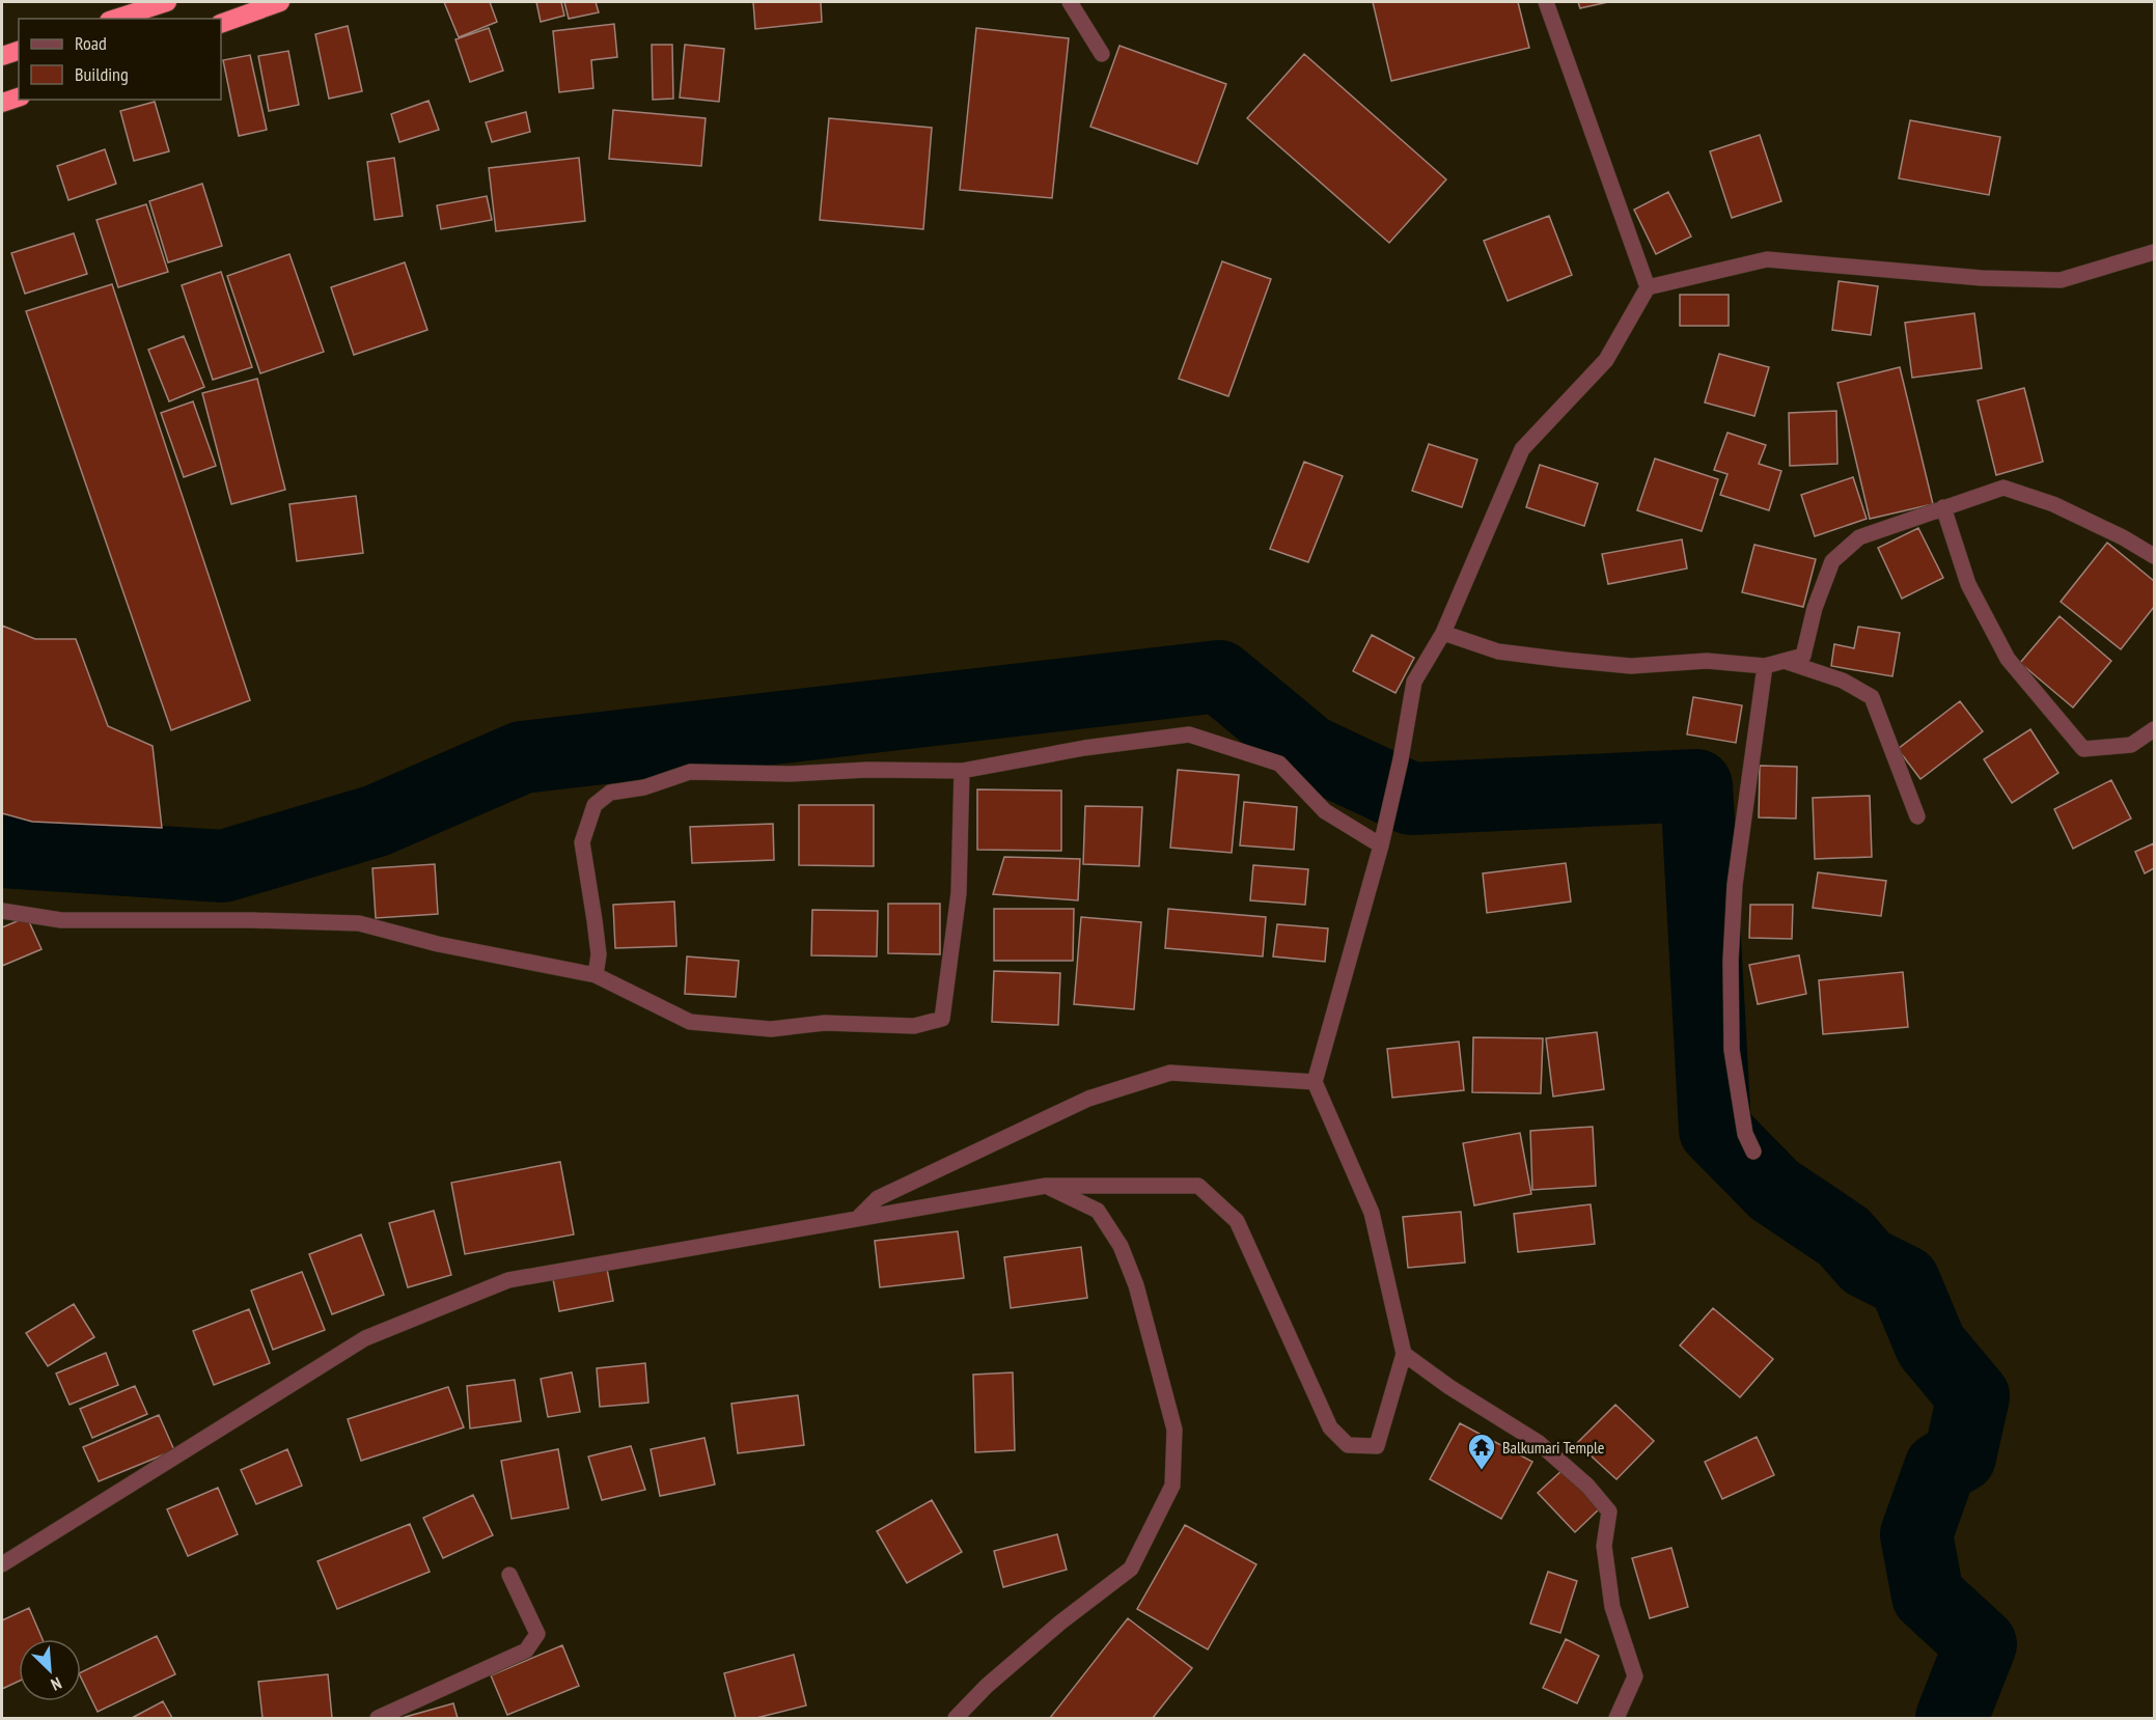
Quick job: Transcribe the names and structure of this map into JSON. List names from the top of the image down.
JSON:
{
  "places": {
    "temple": ["Balkumari Temple"]
  },
  "legend": ["Road", "Building"],
  "north": "bottom right"
}
